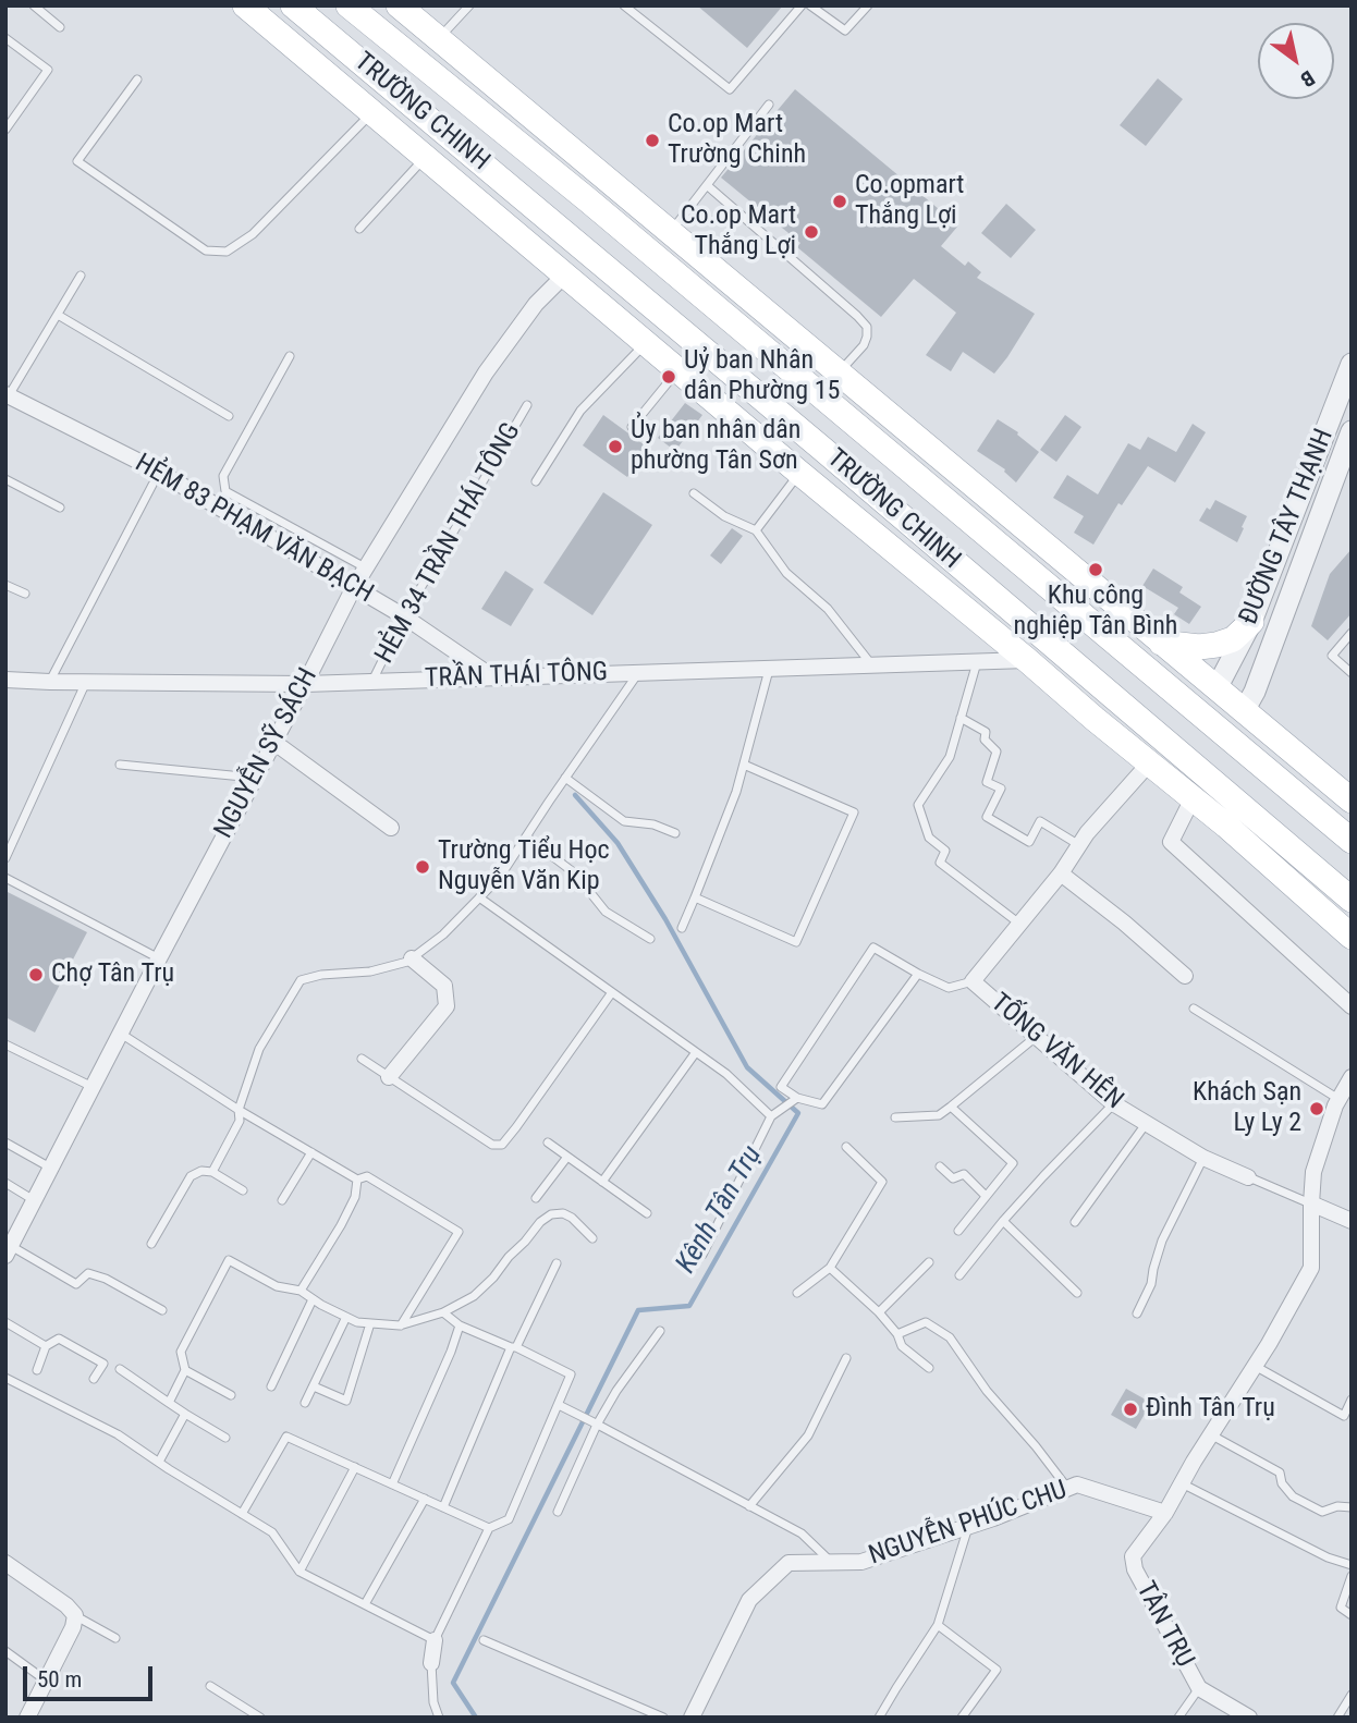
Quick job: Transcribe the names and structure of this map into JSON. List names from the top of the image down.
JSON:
{
  "streets": {
    "main road": ["TRƯỜNG CHINH"],
    "street": [
      "ĐƯỜNG TÂY THẠNH",
      "HẺM 83 PHẠM VĂN BẠCH",
      "TRẦN THÁI TÔNG",
      "NGUYỄN SỸ SÁCH",
      "TỐNG VĂN HÊN",
      "NGUYỄN PHÚC CHU",
      "TÂN TRỤ"
    ],
    "lane": ["HẺM 34 TRẦN THÁI TÔNG"]
  },
  "crossings": [
    ["TRƯỜNG CHINH", "TRẦN THÁI TÔNG"],
    ["TRƯỜNG CHINH", "NGUYỄN SỸ SÁCH"],
    ["TRƯỜNG CHINH", "TỐNG VĂN HÊN"],
    ["HẺM 83 PHẠM VĂN BẠCH", "HẺM 34 TRẦN THÁI TÔNG"],
    ["HẺM 83 PHẠM VĂN BẠCH", "TRẦN THÁI TÔNG"],
    ["HẺM 83 PHẠM VĂN BẠCH", "NGUYỄN SỸ SÁCH"],
    ["HẺM 34 TRẦN THÁI TÔNG", "TRẦN THÁI TÔNG"],
    ["TRẦN THÁI TÔNG", "NGUYỄN SỸ SÁCH"],
    ["NGUYỄN PHÚC CHU", "TÂN TRỤ"]
  ],
  "water": ["Kênh Tân Trụ"],
  "places": [
    "Co.op Mart Trường Chinh",
    "Co.opmart Thắng Lợi",
    "Co.op Mart Thắng Lợi",
    "Uỷ ban Nhân dân Phường 15",
    "Ủy ban nhân dân phường Tân Sơn",
    "Khu công nghiệp Tân Bình",
    "Trường Tiểu Học Nguyễn Văn Kip",
    "Chợ Tân Trụ",
    "Khách Sạn Ly Ly 2",
    "Đình Tân Trụ"
  ],
  "scale_bar": "50 m",
  "north": "bottom right"
}
